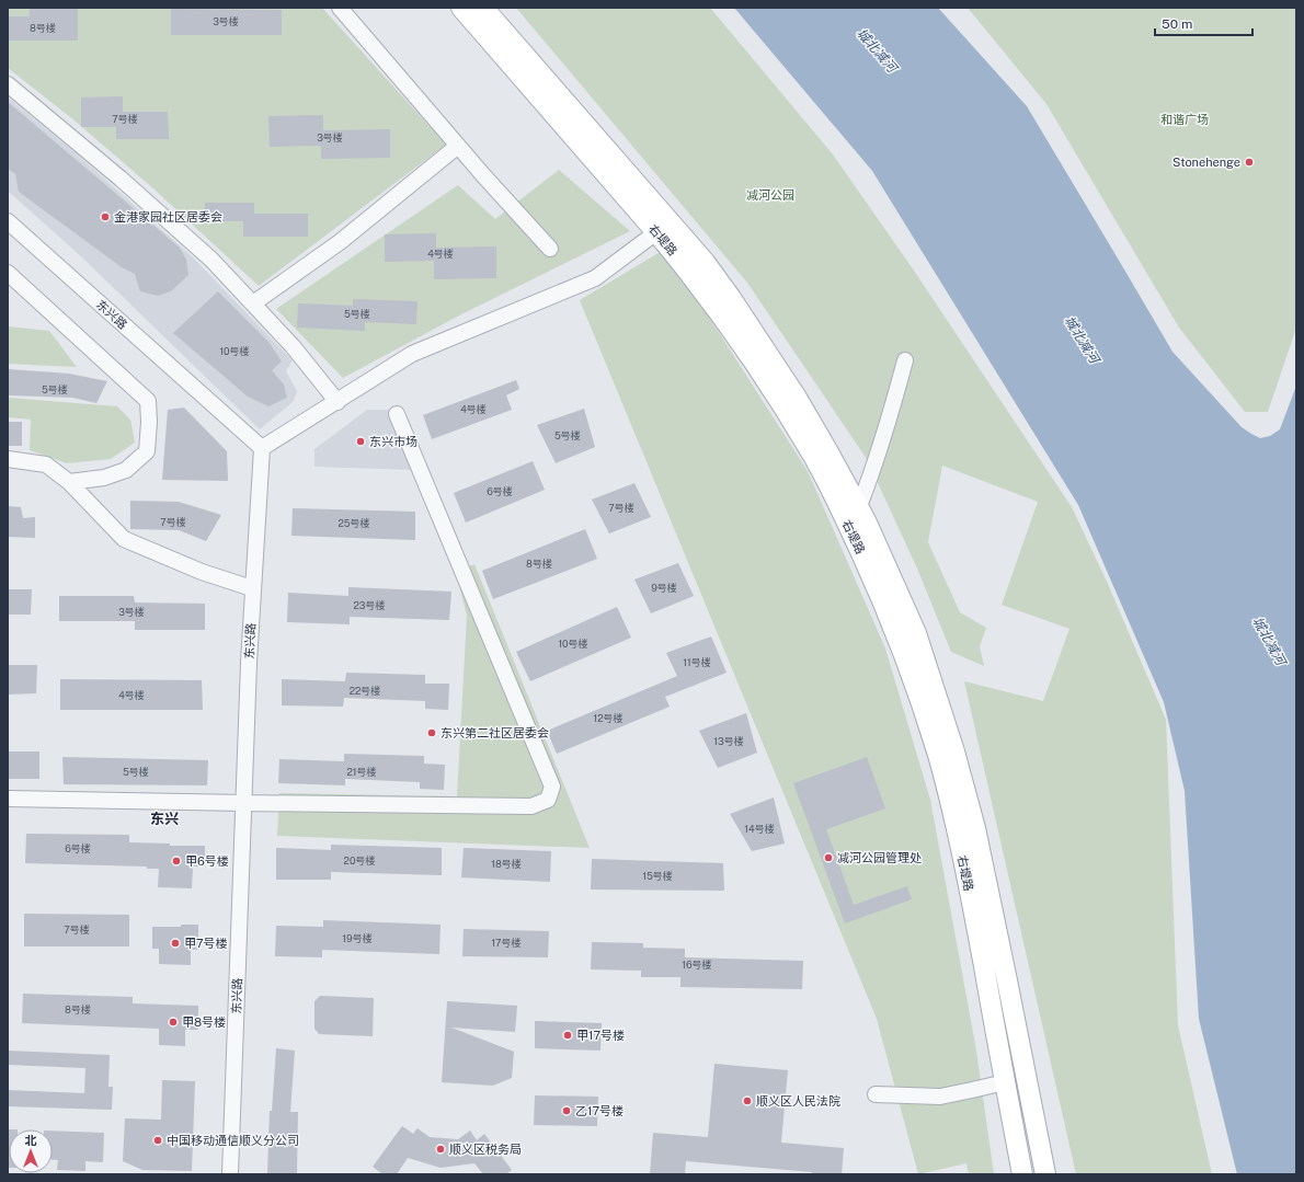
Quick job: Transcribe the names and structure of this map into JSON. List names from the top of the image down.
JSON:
{
  "streets": {
    "main road": ["右堤路"],
    "street": ["东兴路"]
  },
  "districts": ["东兴"],
  "water": ["城北减河"],
  "parks": ["和谐广场", "减河公园"],
  "places": [
    "Stonehenge",
    "金港家园社区居委会",
    "东兴市场",
    "东兴第二社区居委会",
    "减河公园管理处",
    "甲6号楼",
    "甲7号楼",
    "甲8号楼",
    "甲17号楼",
    "顺义区人民法院",
    "乙17号楼",
    "中国移动通信顺义分公司",
    "顺义区税务局"
  ],
  "house_numbers": [
    "3号楼",
    "8号楼",
    "7号楼",
    "3号楼",
    "4号楼",
    "5号楼",
    "10号楼",
    "5号楼",
    "4号楼",
    "5号楼",
    "6号楼",
    "7号楼",
    "7号楼",
    "25号楼",
    "8号楼",
    "9号楼",
    "23号楼",
    "3号楼",
    "10号楼",
    "11号楼",
    "22号楼",
    "4号楼",
    "12号楼",
    "13号楼",
    "5号楼",
    "21号楼",
    "14号楼",
    "6号楼",
    "20号楼",
    "18号楼",
    "15号楼",
    "7号楼",
    "19号楼",
    "17号楼",
    "16号楼",
    "8号楼"
  ],
  "scale_bar": "50 m",
  "north": "top"
}
